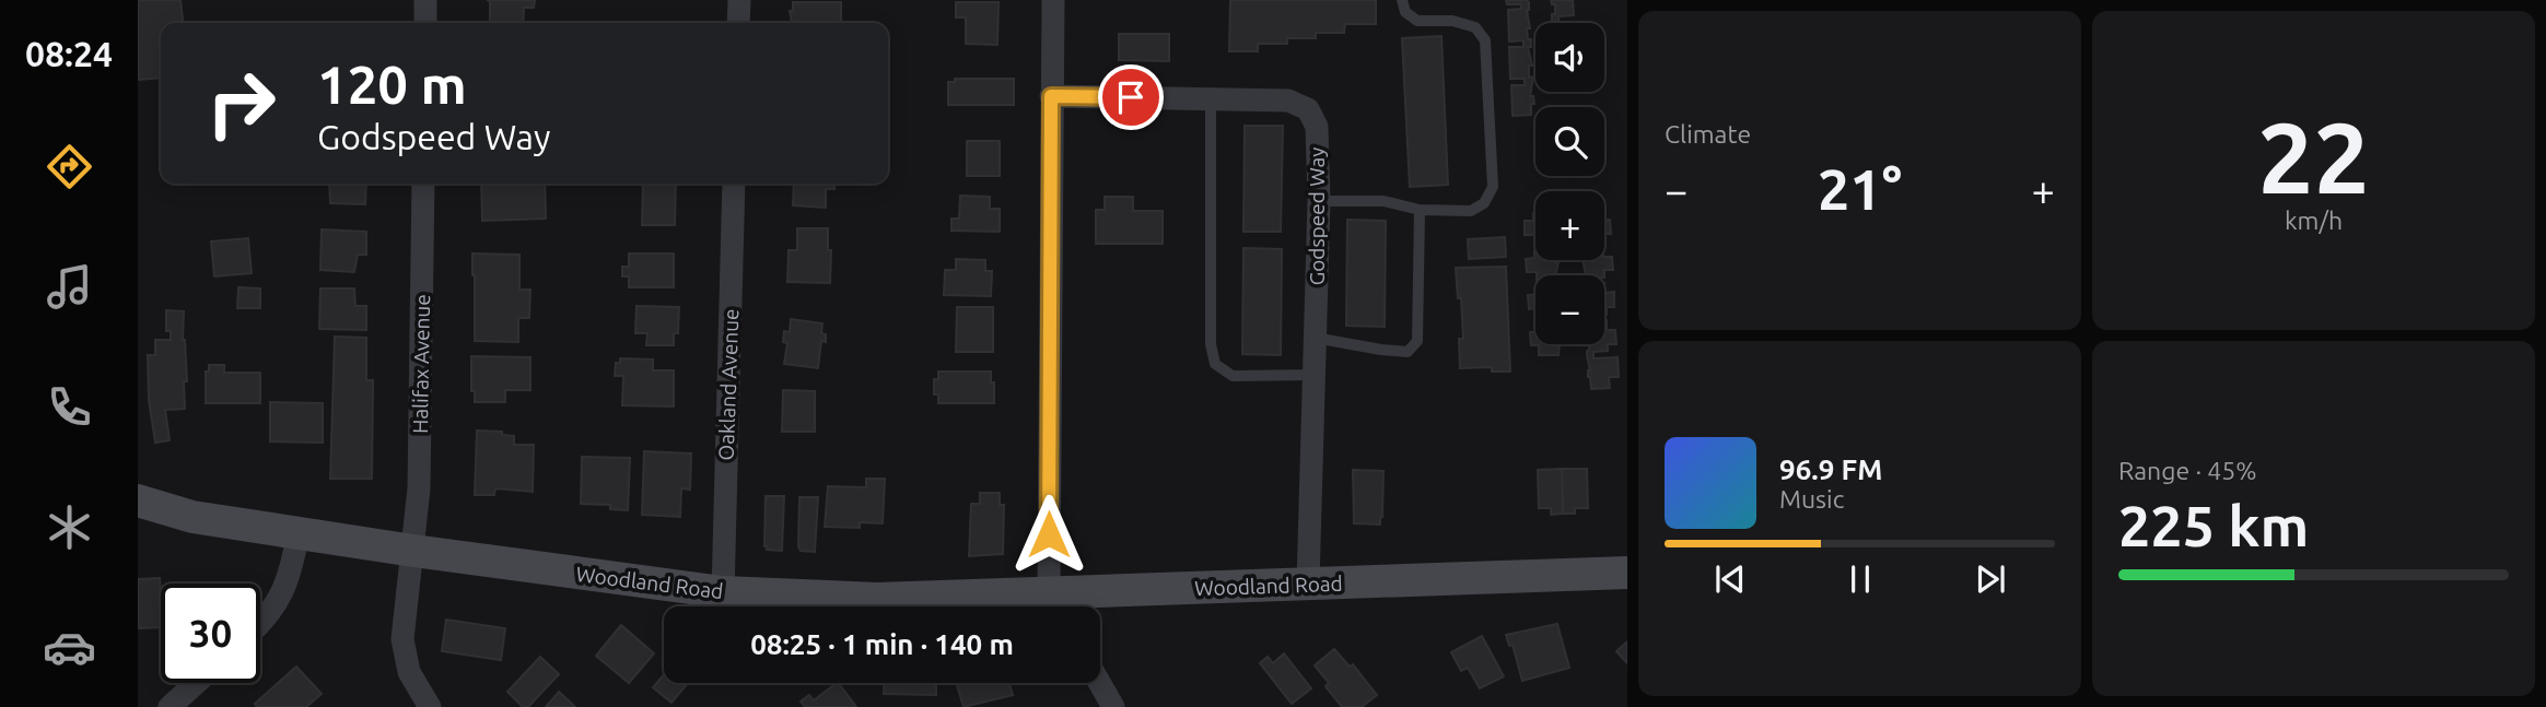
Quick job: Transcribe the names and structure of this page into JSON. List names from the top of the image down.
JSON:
{
  "streets": {
    "main road": ["Woodland Road"],
    "street": ["Godspeed Way", "Halifax Avenue", "Oakland Avenue"]
  },
  "crossings": [
    ["Godspeed Way", "Woodland Road"],
    ["Halifax Avenue", "Woodland Road"],
    ["Oakland Avenue", "Woodland Road"]
  ],
  "page": {
    "tabs": "08:24",
    "tile": [
      "Climate",
      ["22", "km/h"],
      ["Range · 45%", "225 km"]
    ],
    "map_buttons": ["+", "−"],
    "turn": ["120 m", "Godspeed Way"],
    "heat": ["−", "21°", "+"],
    "song": ["96.9 FM", "Music"],
    "limit": "30",
    "trip": "08:25 · 1 min · 140 m"
  }
}
